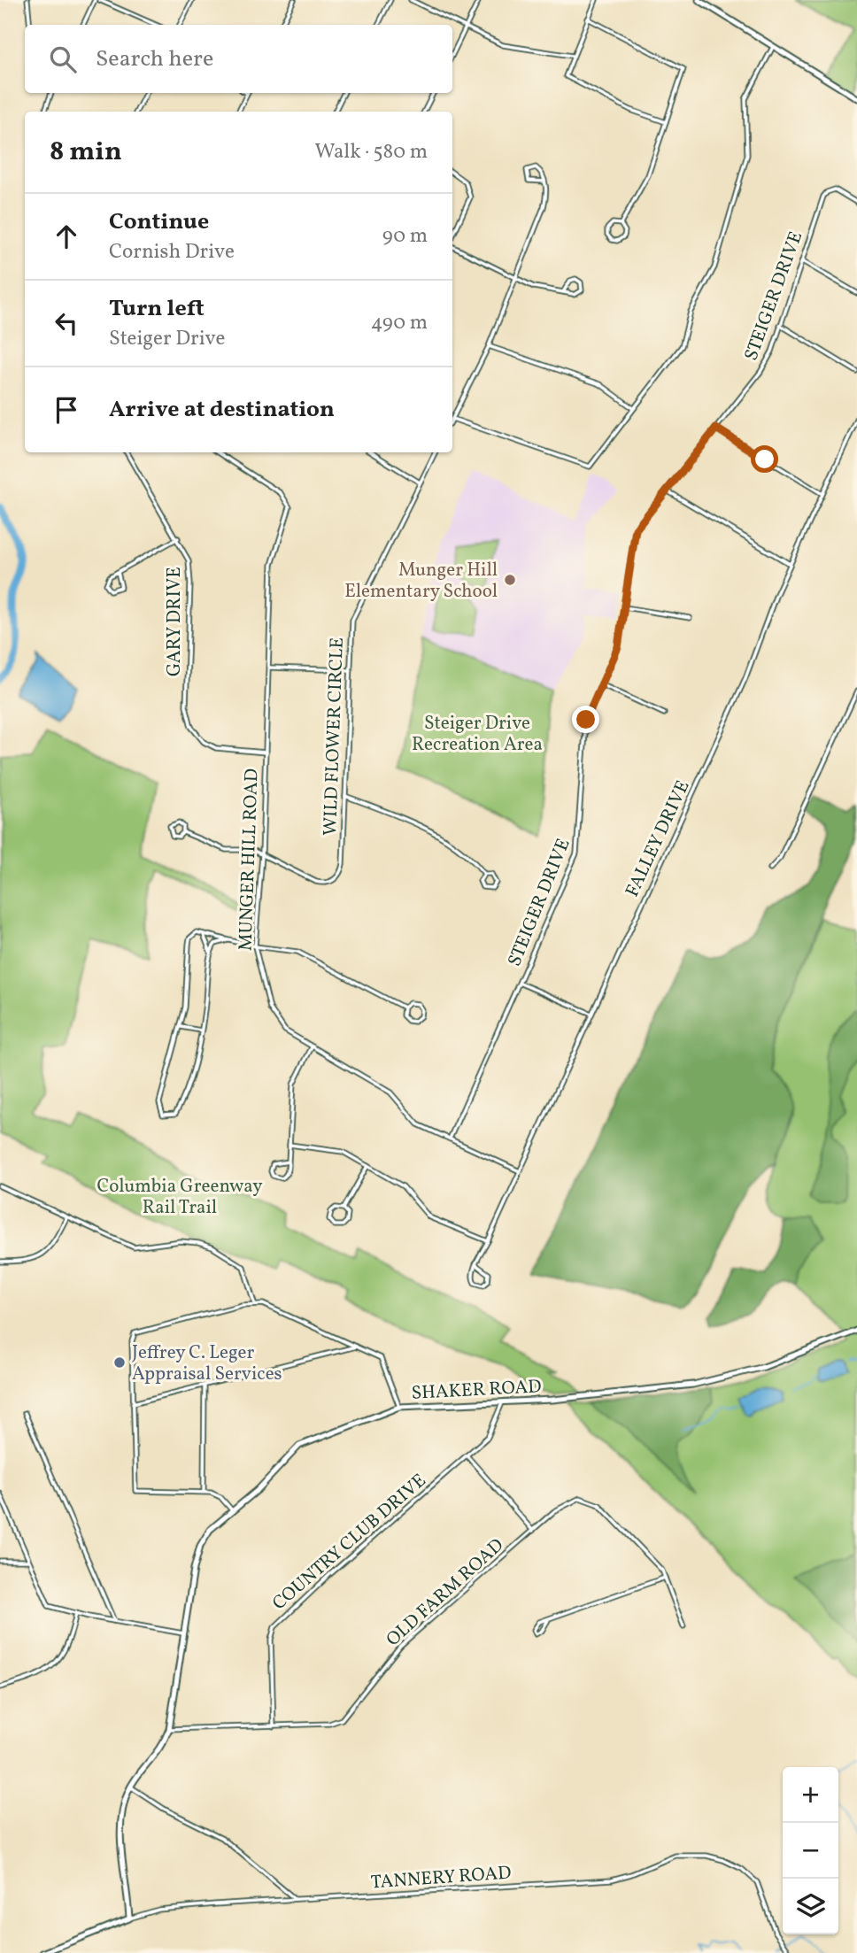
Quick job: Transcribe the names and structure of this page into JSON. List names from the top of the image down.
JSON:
{
  "streets": {
    "street": [
      "STEIGER DRIVE",
      "GARY DRIVE",
      "WILD FLOWER CIRCLE",
      "FALLEY DRIVE",
      "MUNGER HILL ROAD",
      "SHAKER ROAD",
      "COUNTRY CLUB DRIVE",
      "OLD FARM ROAD",
      "TANNERY ROAD"
    ]
  },
  "crossings": [
    ["STEIGER DRIVE", "MUNGER HILL ROAD"],
    ["GARY DRIVE", "MUNGER HILL ROAD"],
    ["WILD FLOWER CIRCLE", "MUNGER HILL ROAD"],
    ["FALLEY DRIVE", "MUNGER HILL ROAD"],
    ["SHAKER ROAD", "COUNTRY CLUB DRIVE"],
    ["SHAKER ROAD", "OLD FARM ROAD"],
    ["SHAKER ROAD", "TANNERY ROAD"],
    ["COUNTRY CLUB DRIVE", "OLD FARM ROAD"]
  ],
  "parks": ["Steiger Drive Recreation Area", "Columbia Greenway Rail Trail"],
  "places": ["Munger Hill Elementary School", "Jeffrey C. Leger Appraisal Services"],
  "page": {
    "search": "Search here",
    "heading": ["8 min", "Walk · 580 m"],
    "list": [
      ["Continue", "Cornish Drive", "90 m"],
      ["Turn left", "Steiger Drive", "490 m"],
      "Arrive at destination"
    ],
    "map_buttons": ["+", "−"]
  }
}
